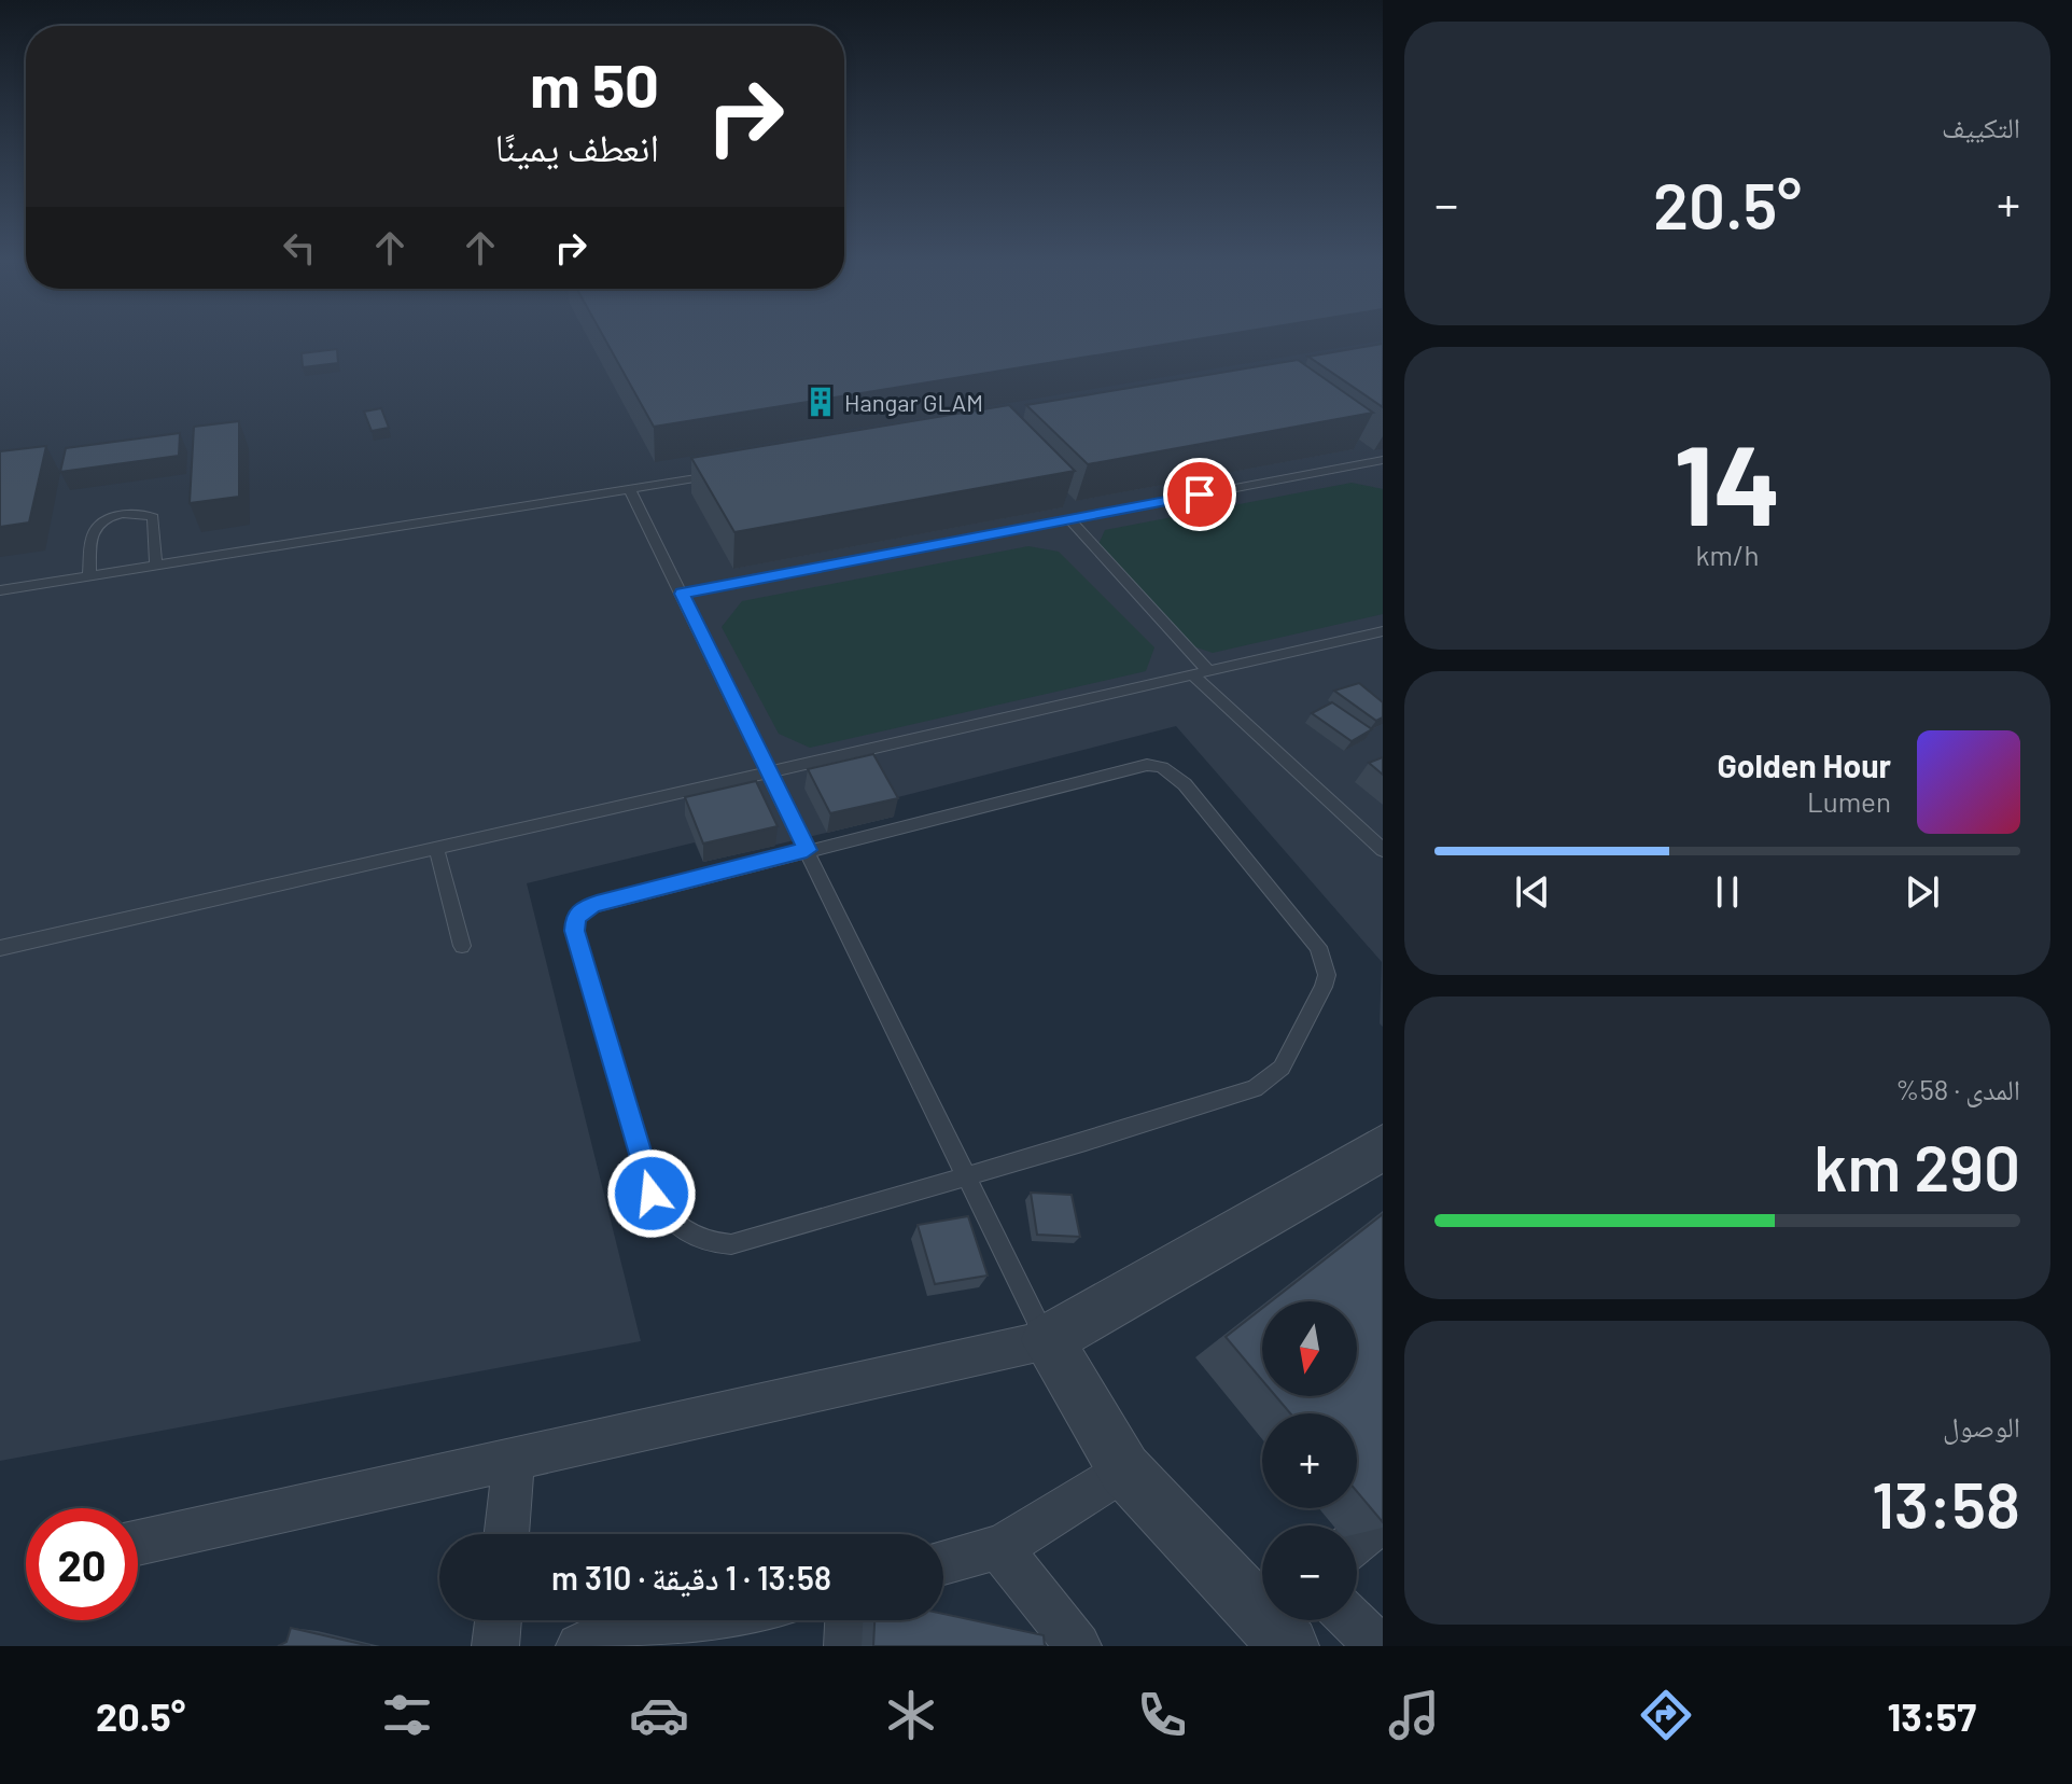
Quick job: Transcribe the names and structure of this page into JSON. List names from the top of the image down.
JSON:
{
  "places": {
    "building": ["Hangar GLAM"]
  },
  "north": "bottom",
  "page": {
    "tile": [
      "التكييف",
      ["14", "km/h"],
      ["المدى · 58%", "290 km"],
      ["الوصول", "13:58"]
    ],
    "turn": ["50 m", "انعطف يمينًا"],
    "heat": ["−", "20.5°", "+"],
    "song": ["Golden Hour", "Lumen"],
    "map_buttons": ["+", "−"],
    "limit": "20",
    "trip": "13:58 · 1 دقيقة · 310 m",
    "tabs": ["13:57", "20.5°"]
  }
}
